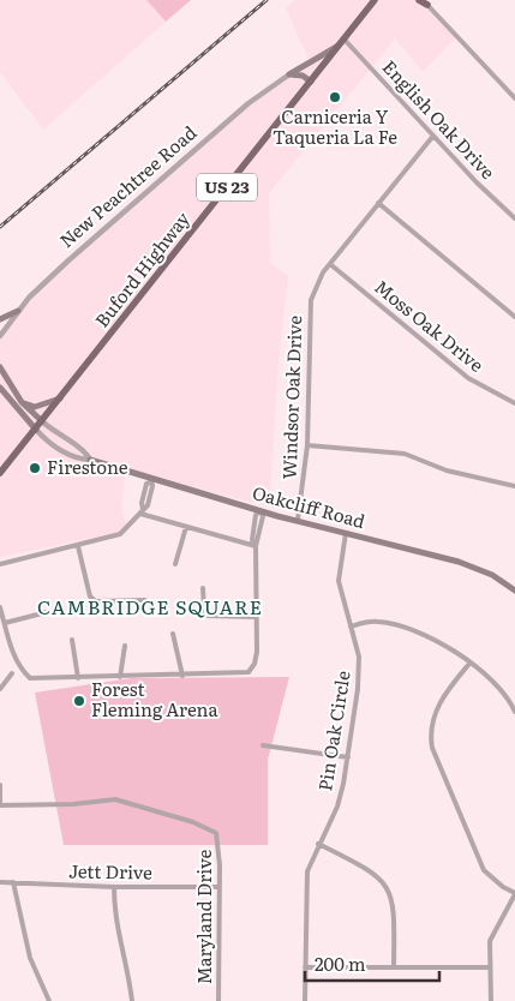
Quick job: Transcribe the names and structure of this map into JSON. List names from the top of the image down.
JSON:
{
  "streets": {
    "main road": ["US 23", "Buford Highway", "Oakcliff Road"],
    "street": [
      "English Oak Drive",
      "New Peachtree Road",
      "Moss Oak Drive",
      "Windsor Oak Drive",
      "Pin Oak Circle",
      "Jett Drive",
      "Maryland Drive"
    ]
  },
  "crossings": [
    ["English Oak Drive", "Buford Highway"],
    ["English Oak Drive", "Windsor Oak Drive"],
    ["Buford Highway", "Oakcliff Road"],
    ["Moss Oak Drive", "Windsor Oak Drive"],
    ["Windsor Oak Drive", "Oakcliff Road"],
    ["Oakcliff Road", "Pin Oak Circle"],
    ["Jett Drive", "Maryland Drive"]
  ],
  "districts": ["CAMBRIDGE SQUARE"],
  "places": ["Carniceria Y Taqueria La Fe", "Firestone", "Forest Fleming Arena"],
  "scale_bar": "200 m"
}
